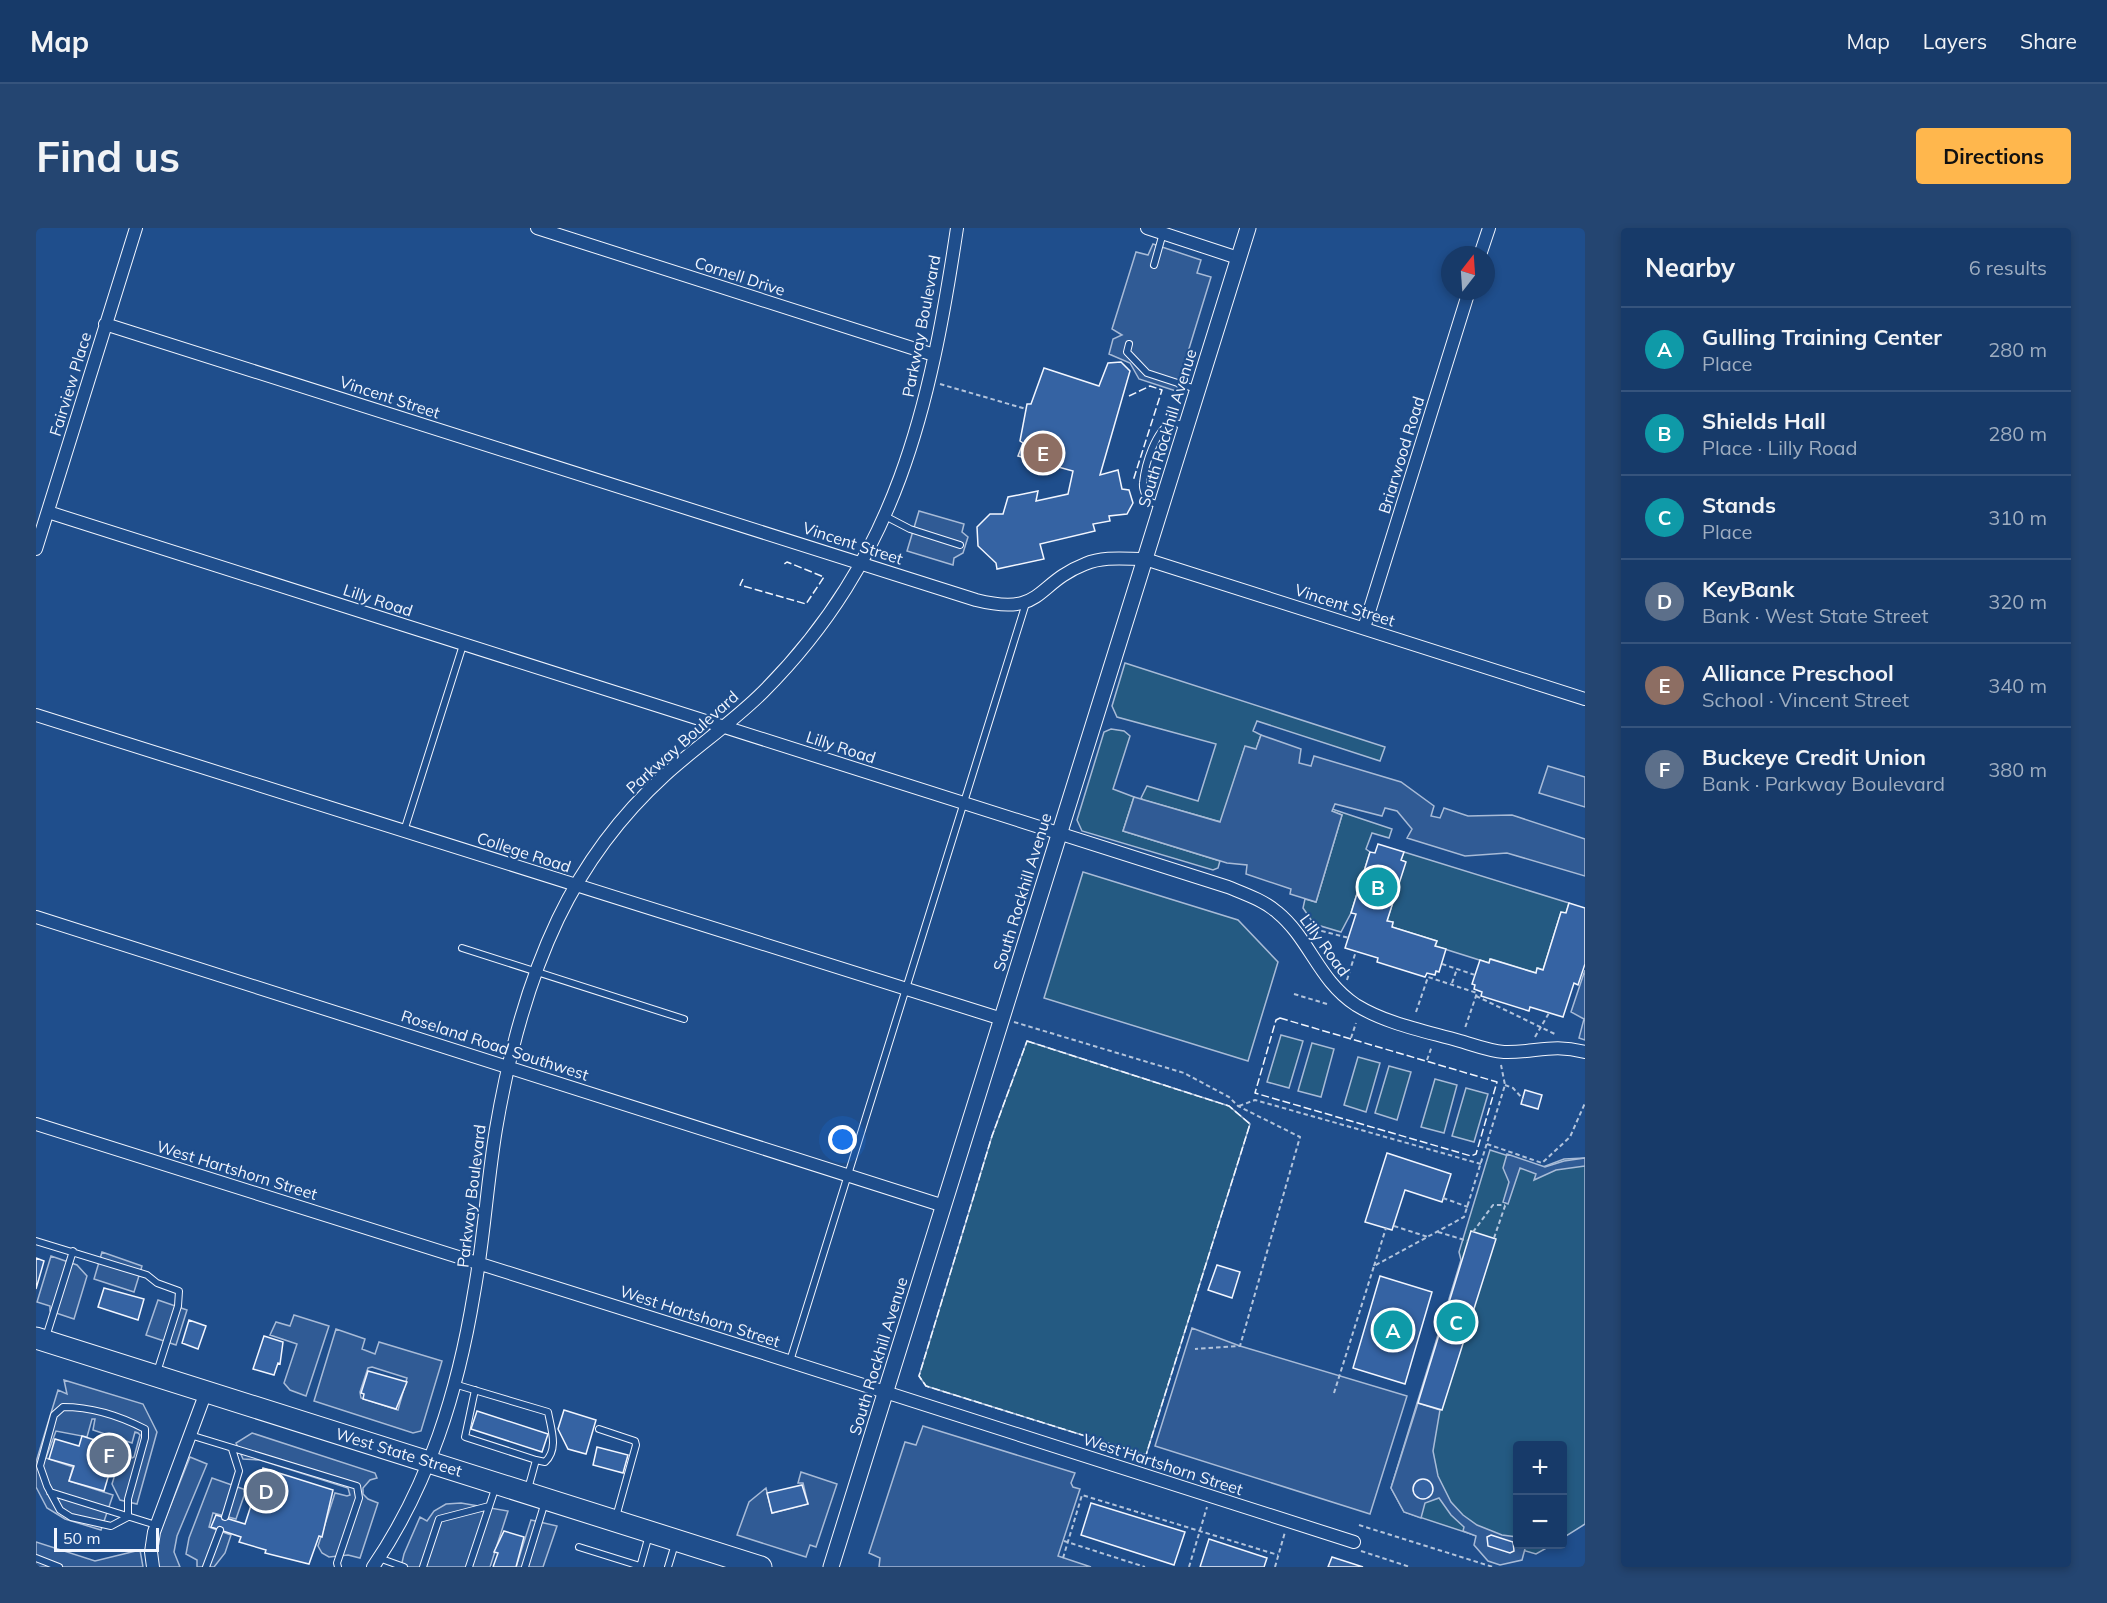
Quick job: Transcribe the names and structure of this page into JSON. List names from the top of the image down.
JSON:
{
  "streets": {
    "highway": ["West State Street"],
    "street": [
      "Cornell Drive",
      "Parkway Boulevard",
      "Fairview Place",
      "Vincent Street",
      "South Rockhill Avenue",
      "Briarwood Road",
      "Lilly Road",
      "College Road",
      "Roseland Road Southwest",
      "West Hartshorn Street"
    ]
  },
  "crossings": [
    ["Cornell Drive", "Parkway Boulevard"],
    ["Parkway Boulevard", "Vincent Street"],
    ["Parkway Boulevard", "Lilly Road"],
    ["Parkway Boulevard", "College Road"],
    ["Parkway Boulevard", "Roseland Road Southwest"],
    ["Parkway Boulevard", "West Hartshorn Street"],
    ["Parkway Boulevard", "West State Street"],
    ["Fairview Place", "Vincent Street"],
    ["Fairview Place", "Lilly Road"],
    ["Vincent Street", "South Rockhill Avenue"],
    ["Vincent Street", "Briarwood Road"],
    ["South Rockhill Avenue", "Lilly Road"],
    ["South Rockhill Avenue", "College Road"],
    ["South Rockhill Avenue", "Roseland Road Southwest"],
    ["South Rockhill Avenue", "West Hartshorn Street"]
  ],
  "scale_bar": "50 m",
  "north": "top",
  "page": {
    "header": "Map",
    "nav": ["Map", "Layers", "Share"],
    "buttons": "Directions",
    "title": "Find us",
    "heading": ["Nearby", "6 results"],
    "list": [
      {
        "mark": "A",
        "name": "Gulling Training Center",
        "note": "Place",
        "value": "280 m"
      },
      {
        "mark": "B",
        "name": "Shields Hall",
        "note": "Place · Lilly Road",
        "value": "280 m"
      },
      {
        "mark": "C",
        "name": "Stands",
        "note": "Place",
        "value": "310 m"
      },
      {
        "mark": "D",
        "name": "KeyBank",
        "note": "Bank · West State Street",
        "value": "320 m"
      },
      {
        "mark": "E",
        "name": "Alliance Preschool",
        "note": "School · Vincent Street",
        "value": "340 m"
      },
      {
        "mark": "F",
        "name": "Buckeye Credit Union",
        "note": "Bank · Parkway Boulevard",
        "value": "380 m"
      }
    ],
    "pins": [
      "E",
      "B",
      "C",
      "A",
      "F",
      "D"
    ],
    "map_buttons": ["+", "−"],
    "scale": "50 m"
  }
}
